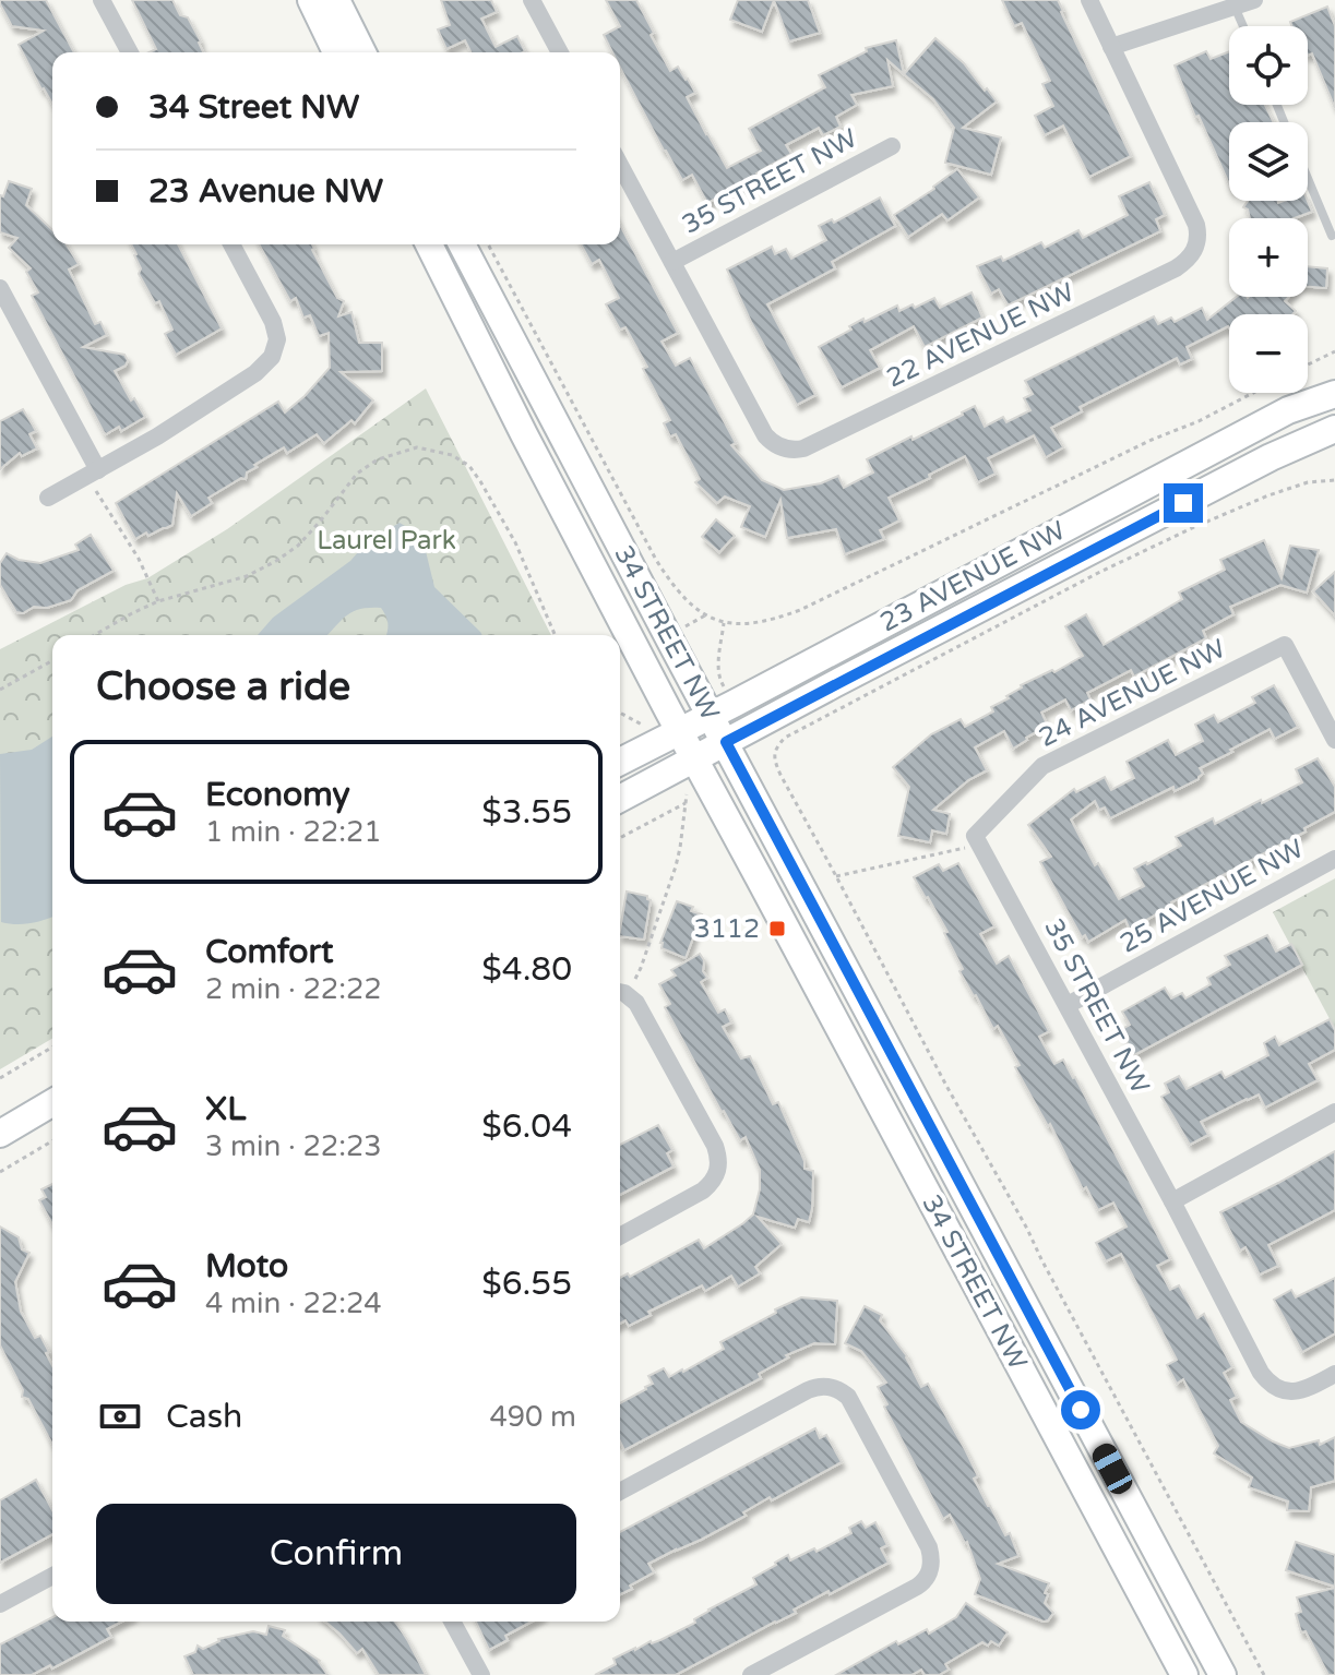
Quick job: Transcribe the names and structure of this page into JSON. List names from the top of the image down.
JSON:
{
  "streets": {
    "main road": ["23 AVENUE NW", "34 STREET NW"],
    "street": [
      "35 STREET NW",
      "22 AVENUE NW",
      "24 AVENUE NW",
      "25 AVENUE NW"
    ]
  },
  "crossings": [
    ["35 STREET NW", "22 AVENUE NW"],
    ["35 STREET NW", "24 AVENUE NW"],
    ["35 STREET NW", "25 AVENUE NW"],
    ["23 AVENUE NW", "34 STREET NW"]
  ],
  "parks": ["Laurel Park"],
  "places": {
    "transit": ["3112"]
  },
  "page": {
    "map_buttons": ["+", "−"],
    "banner": ["34 Street NW", "23 Avenue NW"],
    "heading": "Choose a ride",
    "list": [
      {
        "name": "Economy",
        "note": "1 min · 22:21",
        "value": "$3.55"
      },
      {
        "name": "Comfort",
        "note": "2 min · 22:22",
        "value": "$4.80"
      },
      {
        "name": "XL",
        "note": "3 min · 22:23",
        "value": "$6.04"
      },
      {
        "name": "Moto",
        "note": "4 min · 22:24",
        "value": "$6.55"
      }
    ],
    "pay": ["Cash", "490 m"],
    "buttons": "Confirm"
  }
}
